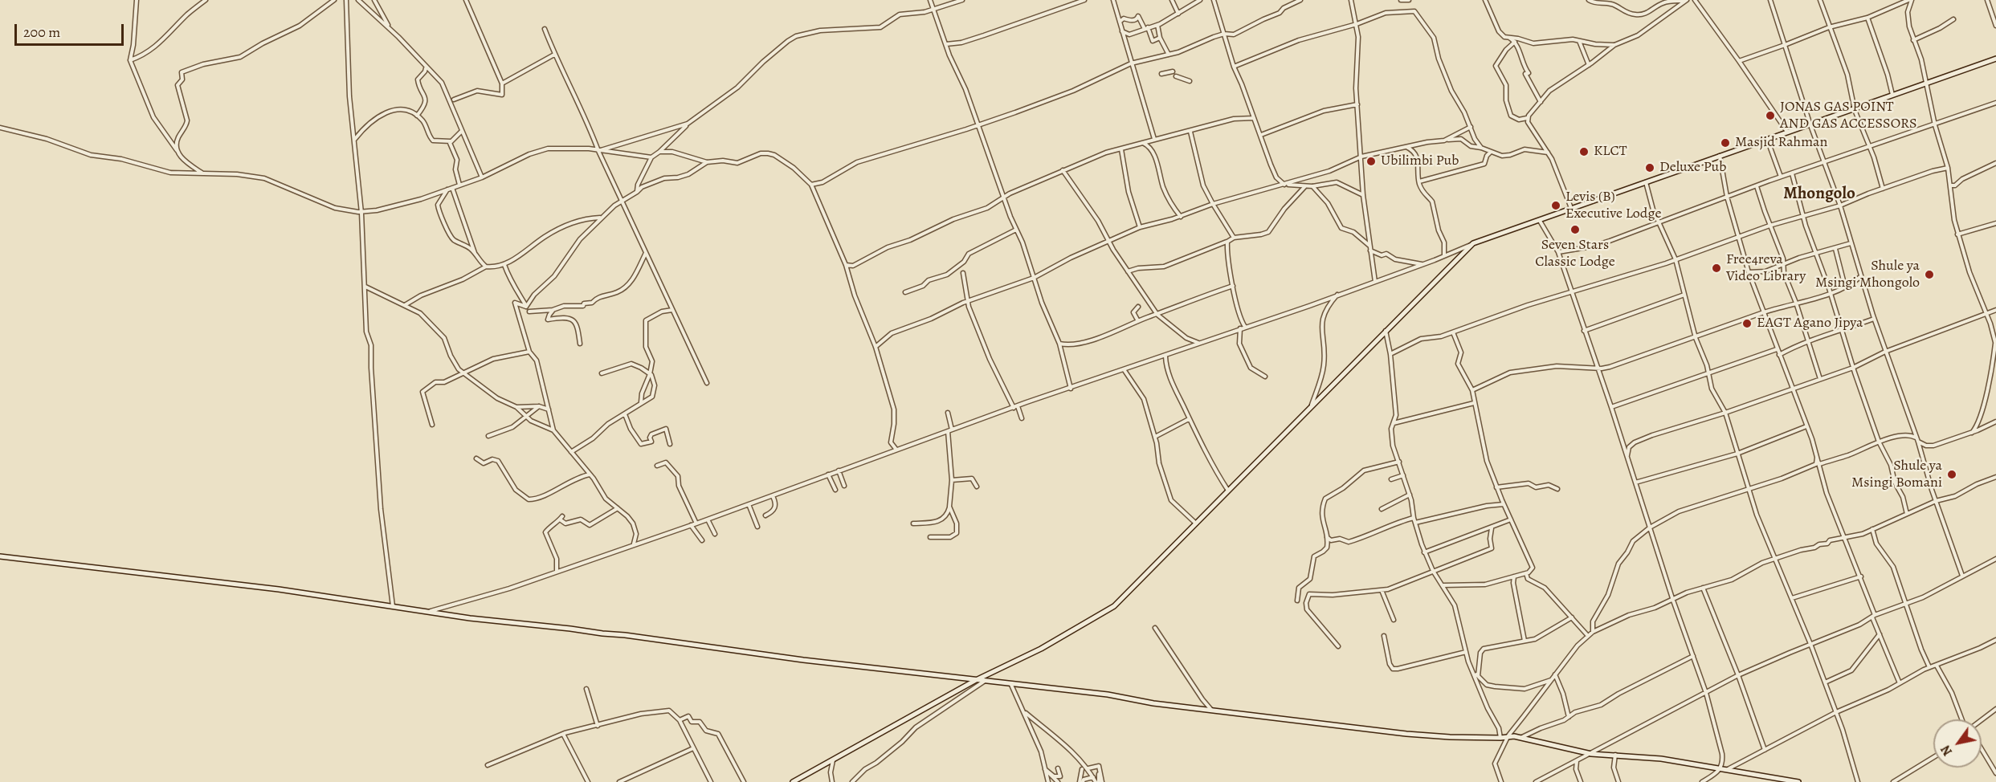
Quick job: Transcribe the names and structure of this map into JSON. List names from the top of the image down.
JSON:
{
  "districts": ["Mhongolo"],
  "places": [
    "JONAS GAS POINT AND GAS ACCESSORS",
    "Masjid Rahman",
    "KLCT",
    "Ubilimbi Pub",
    "Deluxe Pub",
    "Levis (B) Executive Lodge",
    "Seven Stars Classic Lodge",
    "Free4reva Video Library",
    "Shule ya Msingi Mhongolo",
    "EAGT Agano Jipya",
    "Shule ya Msingi Bomani"
  ],
  "scale_bar": "200 m",
  "north": "bottom left"
}
